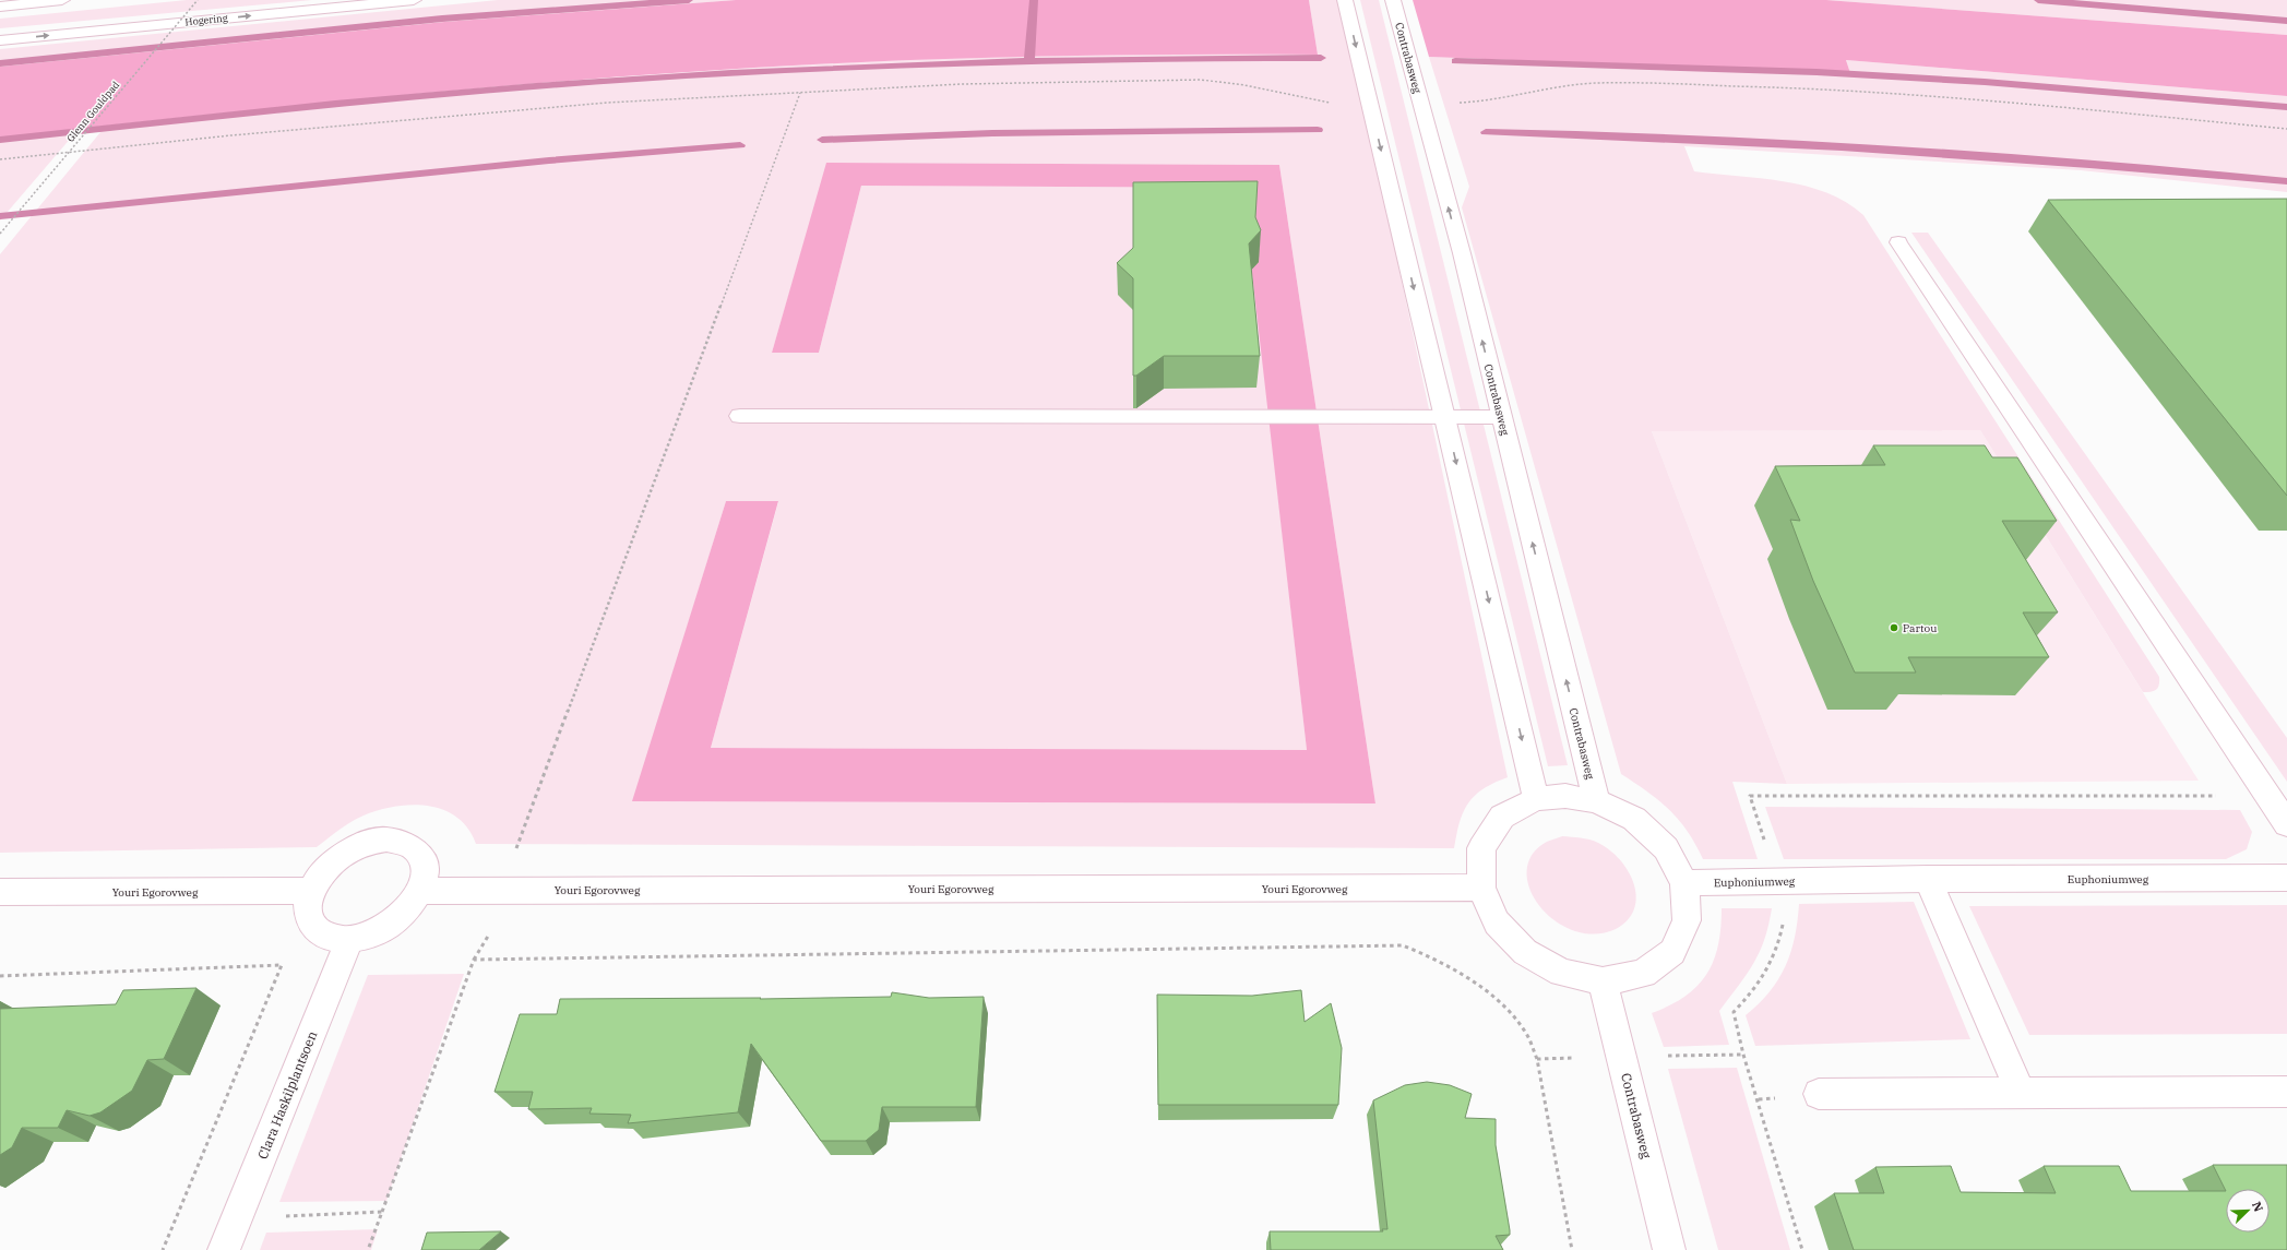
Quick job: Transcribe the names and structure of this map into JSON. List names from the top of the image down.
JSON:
{
  "streets": {
    "main road": [
      "Hogering",
      "Contrabasweg",
      "Euphoniumweg",
      "Youri Egorovweg",
      "Clara Haskilplantsoen"
    ],
    "path": ["Glenn Gouldpad"]
  },
  "crossings": [
    ["Youri Egorovweg", "Clara Haskilplantsoen"]
  ],
  "one_way": ["Hogering"],
  "places": ["Partou"],
  "north": "top right"
}
